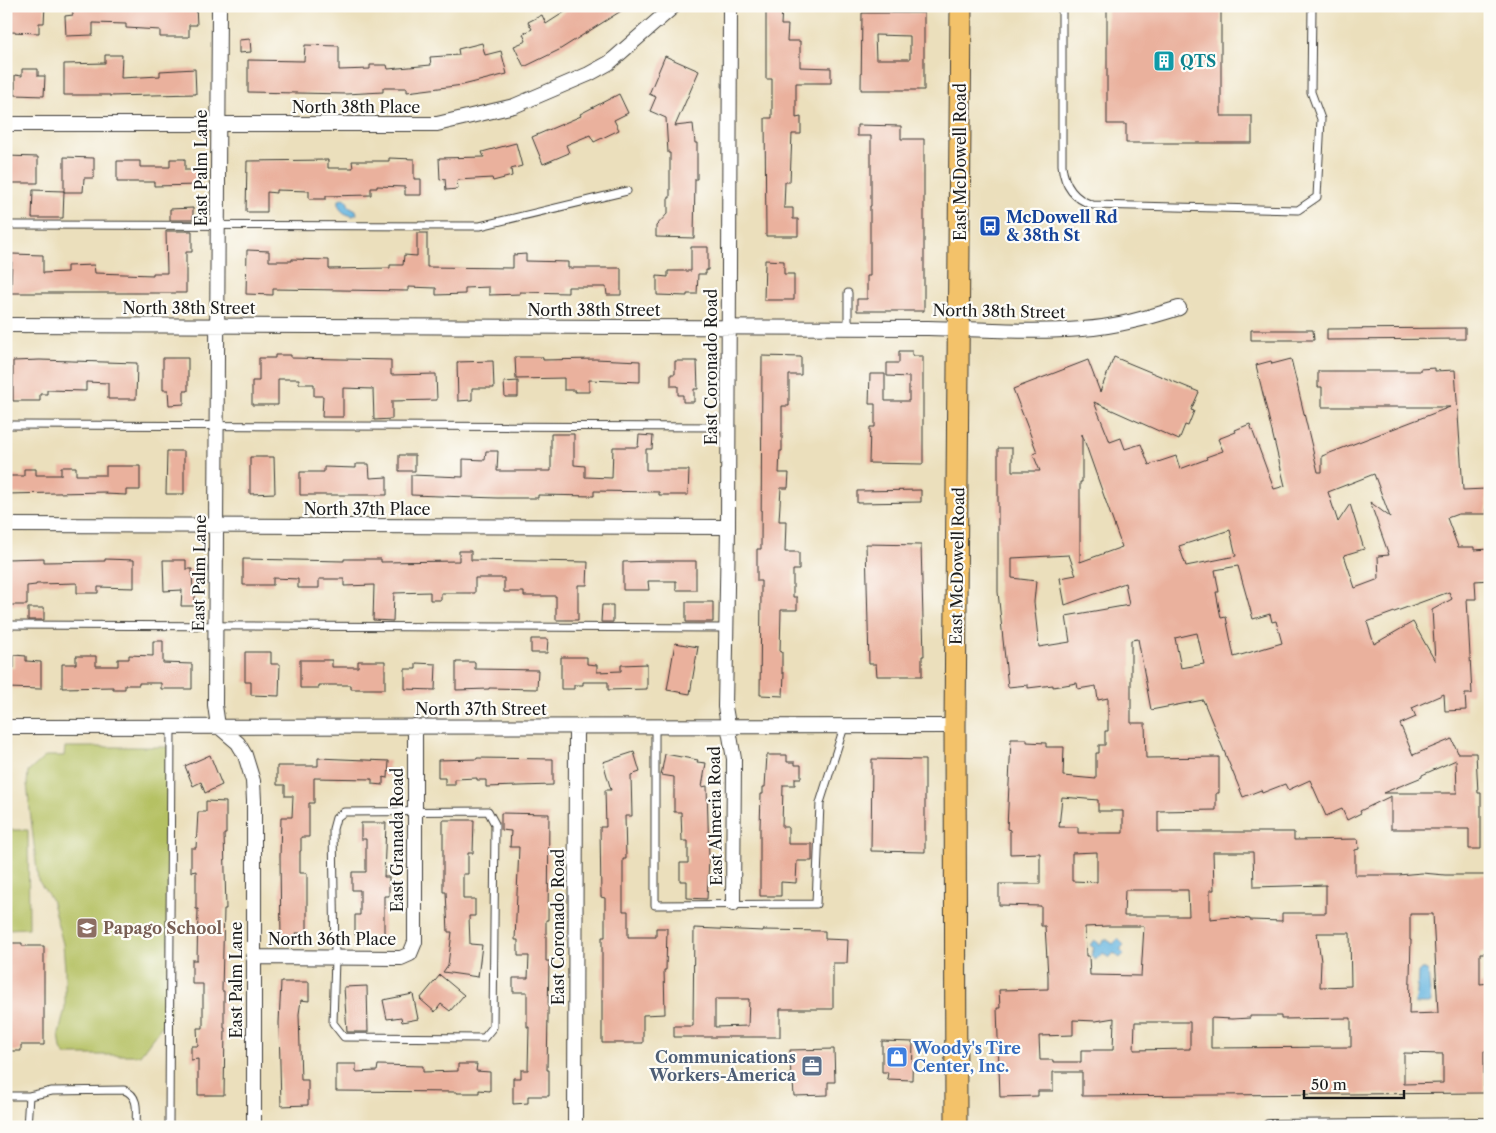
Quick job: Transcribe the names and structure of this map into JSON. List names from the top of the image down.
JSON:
{
  "streets": {
    "main road": ["East McDowell Road"],
    "street": [
      "North 38th Place",
      "East Palm Lane",
      "North 38th Street",
      "East Coronado Road",
      "North 37th Place",
      "North 37th Street",
      "East Almeria Road",
      "East Granada Road",
      "North 36th Place"
    ]
  },
  "crossings": [
    ["North 38th Place", "East Palm Lane"],
    ["East McDowell Road", "North 38th Street"],
    ["East McDowell Road", "North 37th Street"],
    ["East Palm Lane", "North 38th Street"],
    ["East Palm Lane", "North 37th Place"],
    ["East Palm Lane", "North 37th Street"],
    ["East Palm Lane", "North 36th Place"],
    ["North 38th Street", "East Coronado Road"],
    ["East Coronado Road", "North 37th Place"],
    ["East Coronado Road", "North 37th Street"],
    ["East Coronado Road", "East Almeria Road"],
    ["North 37th Street", "East Almeria Road"],
    ["North 37th Street", "East Granada Road"],
    ["East Granada Road", "North 36th Place"]
  ],
  "places": {
    "building": ["QTS"],
    "bus stop": ["McDowell Rd & 38th St"],
    "school or university": ["Papago School"],
    "shop": ["Woody's Tire Center, Inc."],
    "office": ["Communications Workers-America"]
  },
  "scale_bar": "50 m"
}
